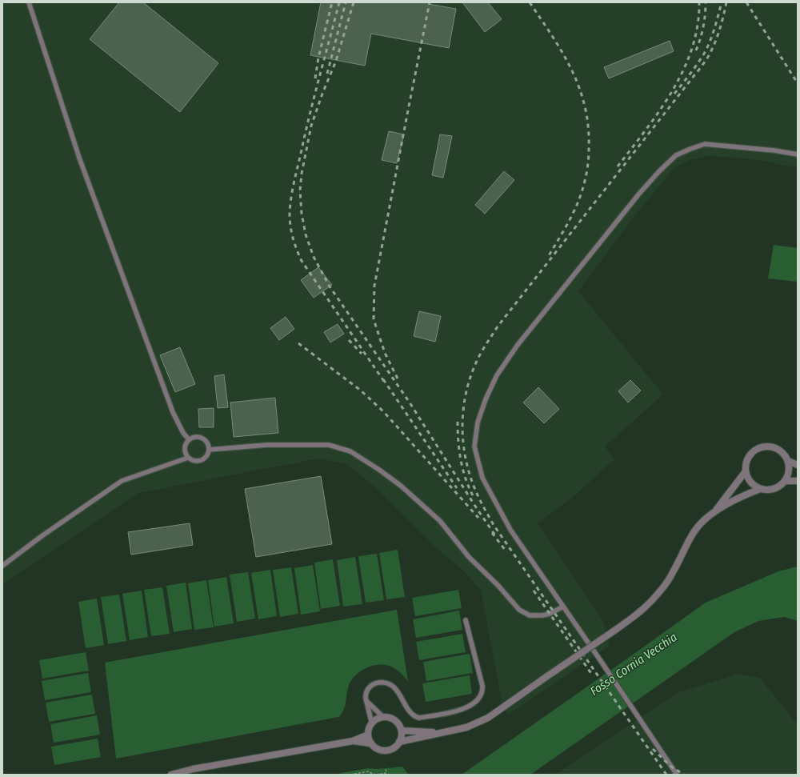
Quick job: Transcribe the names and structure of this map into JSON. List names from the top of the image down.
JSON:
{
  "water": ["Fosso Cornia Vecchia"]
}
